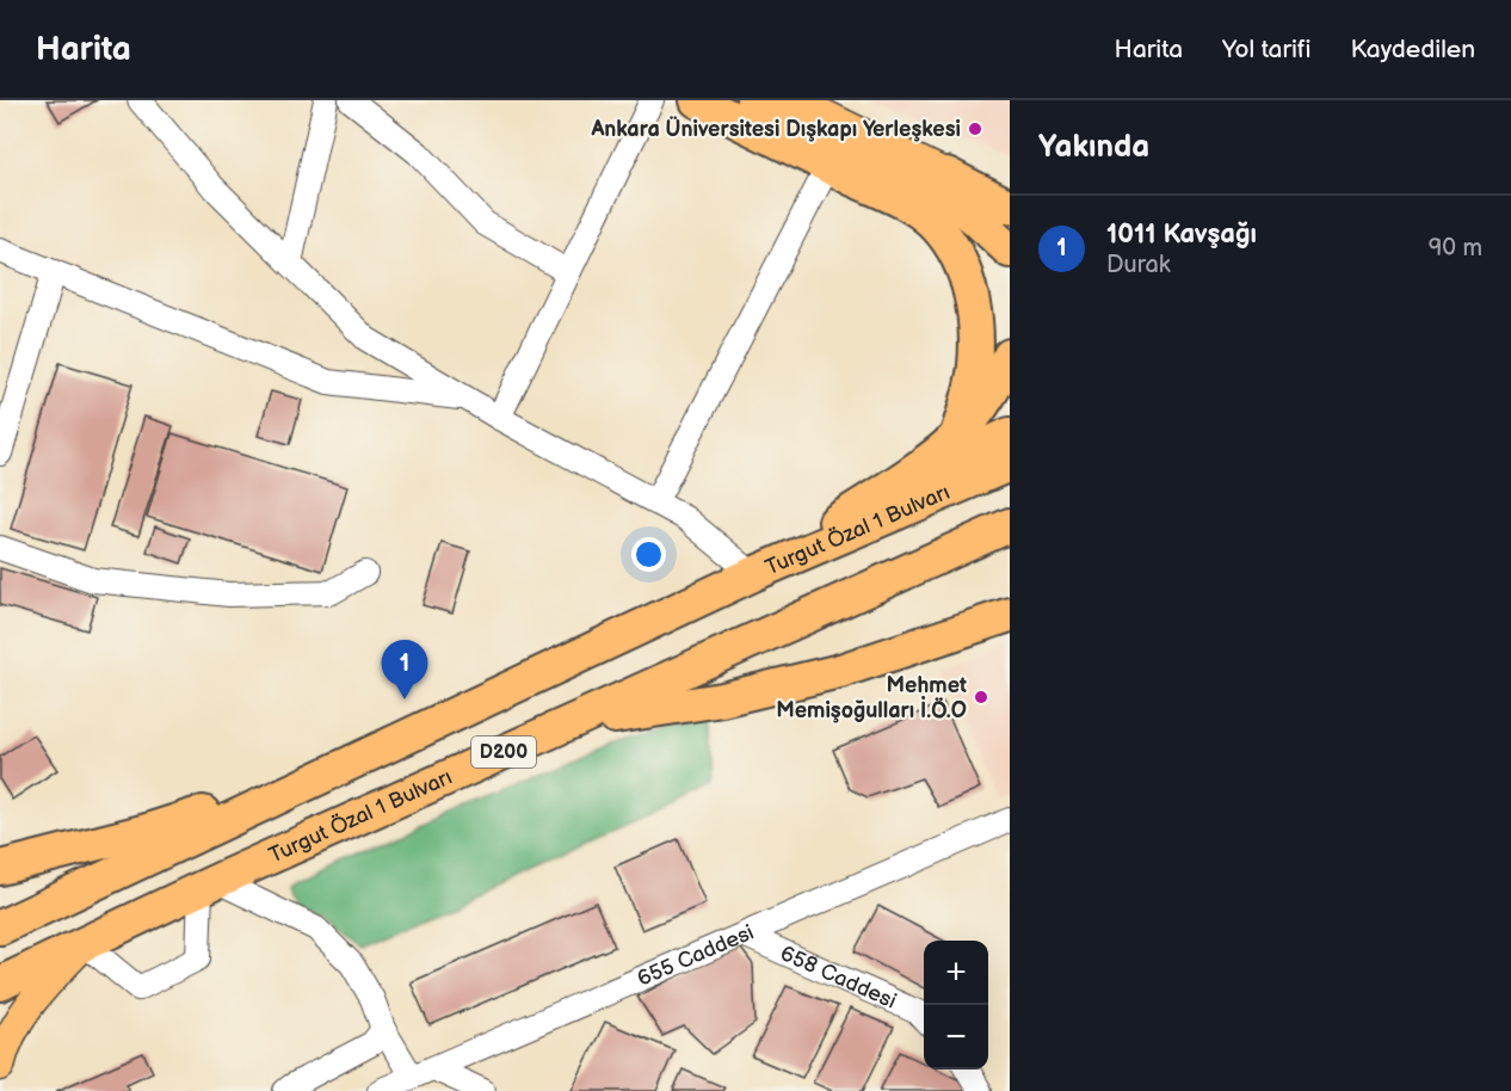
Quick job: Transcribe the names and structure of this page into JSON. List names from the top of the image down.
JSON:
{
  "streets": {
    "highway": ["Turgut Özal 1 Bulvarı", "D200"],
    "street": ["655 Caddesi", "658 Caddesi"]
  },
  "crossings": [
    ["Turgut Özal 1 Bulvarı", "D200"],
    ["655 Caddesi", "658 Caddesi"]
  ],
  "places": ["Ankara Üniversitesi Dışkapı Yerleşkesi", "Mehmet Memişoğulları İ.Ö.O"],
  "page": {
    "header": "Harita",
    "nav": ["Harita", "Yol tarifi", "Kaydedilen"],
    "heading": "Yakında",
    "list": [
      {
        "mark": "1",
        "name": "1011 Kavşağı",
        "note": "Durak",
        "value": "90 m"
      }
    ],
    "pins": "1",
    "map_buttons": ["+", "−"]
  }
}
